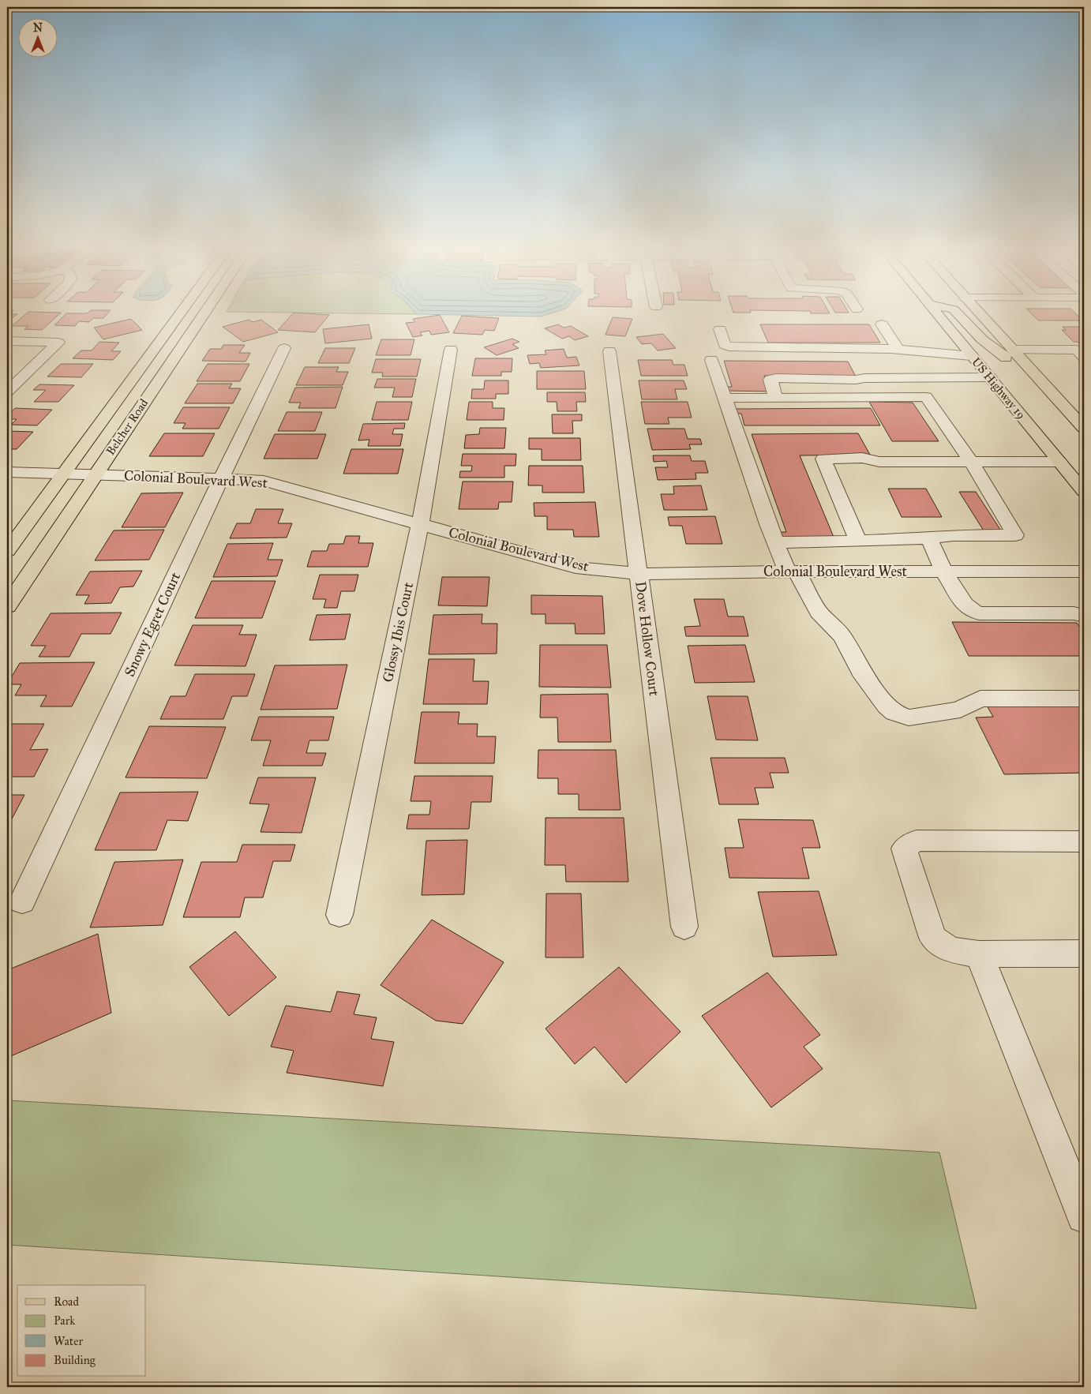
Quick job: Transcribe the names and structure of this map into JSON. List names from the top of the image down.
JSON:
{
  "streets": {
    "main road": ["US Highway 19", "Belcher Road"],
    "street": [
      "Colonial Boulevard West",
      "Snowy Egret Court",
      "Glossy Ibis Court",
      "Dove Hollow Court"
    ]
  },
  "crossings": [
    ["Belcher Road", "Colonial Boulevard West"],
    ["Colonial Boulevard West", "Snowy Egret Court"],
    ["Colonial Boulevard West", "Glossy Ibis Court"],
    ["Colonial Boulevard West", "Dove Hollow Court"]
  ],
  "legend": [
    "Road",
    "Park",
    "Water",
    "Building"
  ],
  "north": "top"
}
